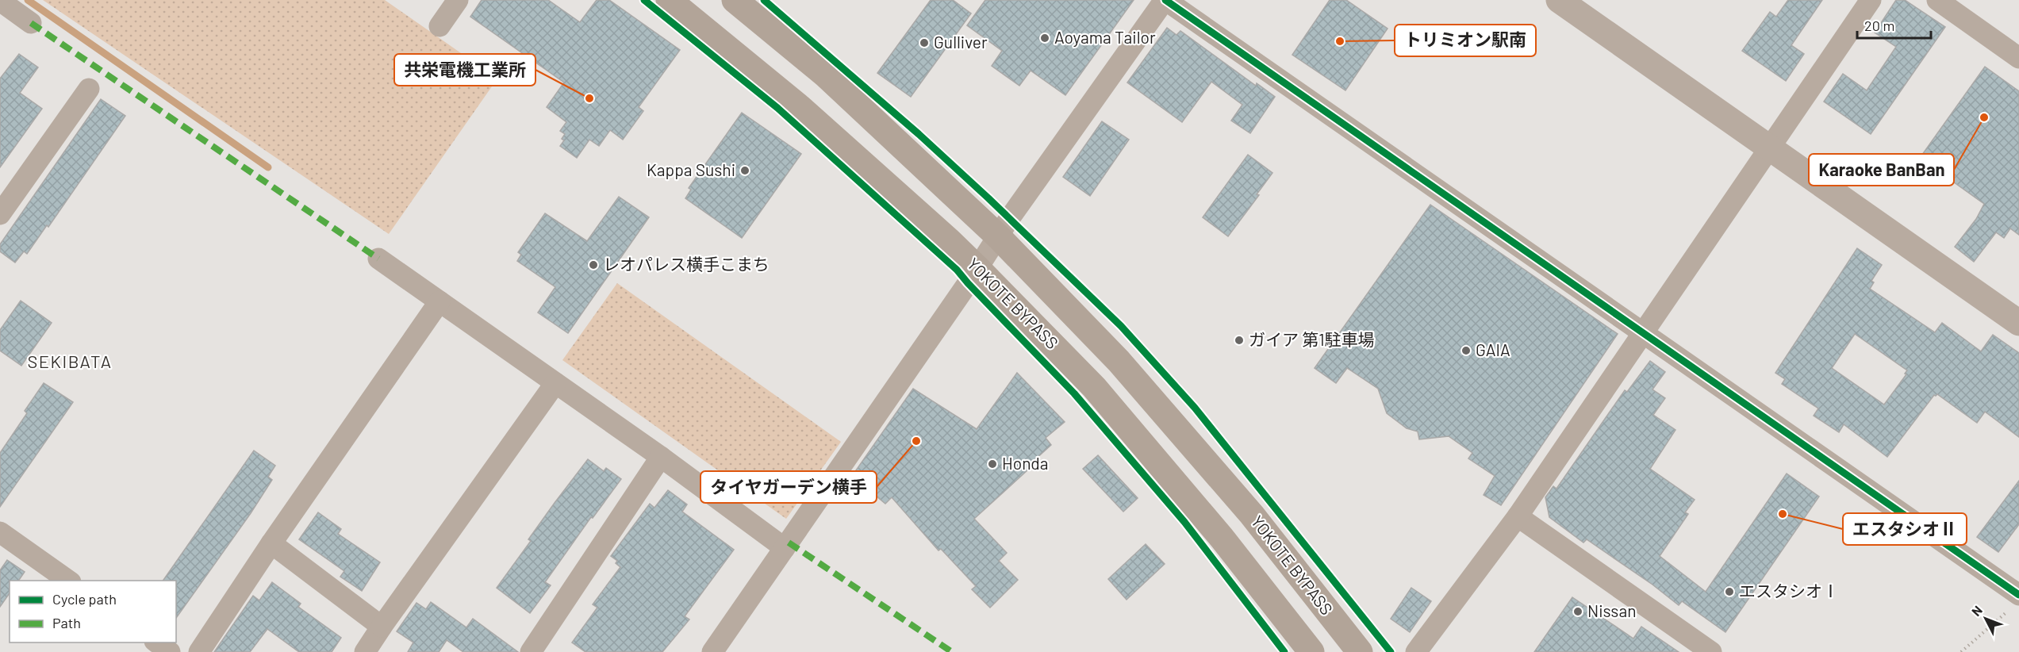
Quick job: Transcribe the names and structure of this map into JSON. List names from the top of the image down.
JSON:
{
  "streets": {
    "highway": ["YOKOTE BYPASS"]
  },
  "districts": ["SEKIBATA"],
  "places": [
    "Aoyama Tailor",
    "トリミオン駅南",
    "Gulliver",
    "共栄電機工業所",
    "Karaoke BanBan",
    "Kappa Sushi",
    "レオパレス横手こまち",
    "ガイア 第1駐車場",
    "GAIA",
    "タイヤガーデン横手",
    "Honda",
    "エスタシオⅡ",
    "エスタシオⅠ",
    "Nissan"
  ],
  "legend": ["Cycle path", "Path"],
  "scale_bar": "20 m",
  "north": "top left"
}
